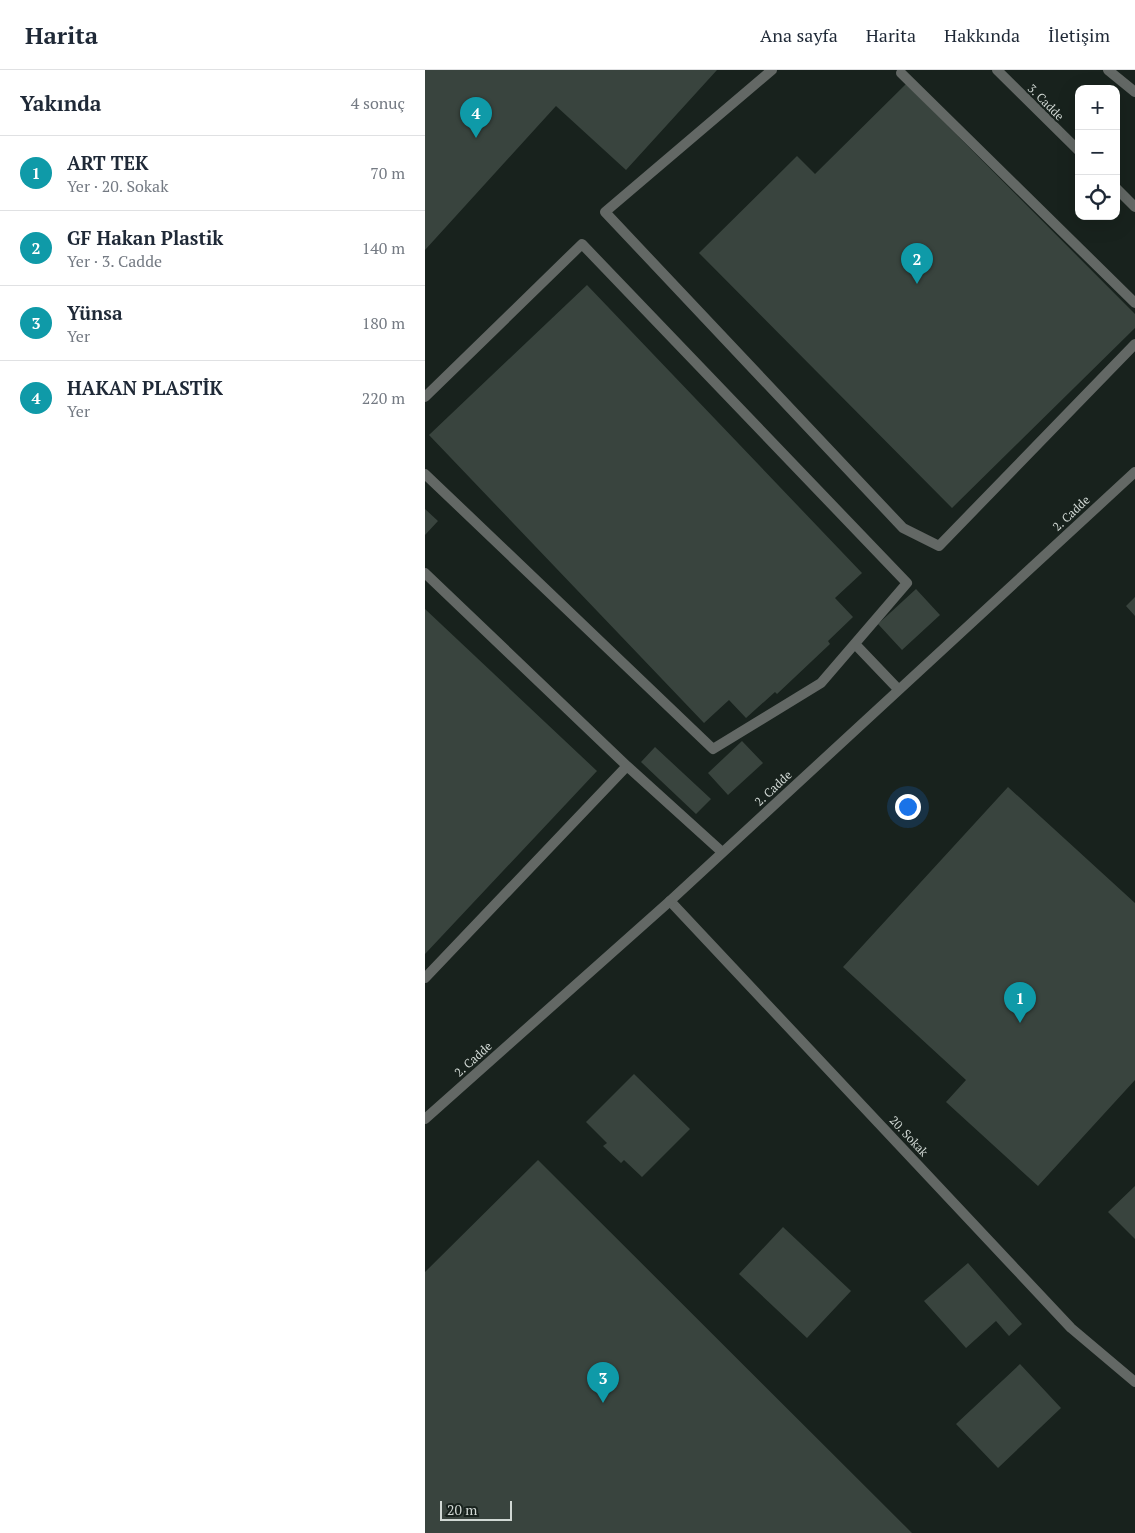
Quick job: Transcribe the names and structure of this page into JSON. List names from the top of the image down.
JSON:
{
  "streets": {
    "street": ["3. Cadde", "2. Cadde", "20. Sokak"]
  },
  "crossings": [
    ["2. Cadde", "20. Sokak"]
  ],
  "scale_bar": "20 m",
  "page": {
    "header": "Harita",
    "nav": [
      "Ana sayfa",
      "Harita",
      "Hakkında",
      "İletişim"
    ],
    "heading": ["Yakında", "4 sonuç"],
    "map_buttons": ["+", "−"],
    "pins": [
      "4",
      "2",
      "1",
      "3"
    ],
    "list": [
      {
        "mark": "1",
        "name": "ART TEK",
        "note": "Yer · 20. Sokak",
        "value": "70 m"
      },
      {
        "mark": "2",
        "name": "GF Hakan Plastik",
        "note": "Yer · 3. Cadde",
        "value": "140 m"
      },
      {
        "mark": "3",
        "name": "Yünsa",
        "note": "Yer",
        "value": "180 m"
      },
      {
        "mark": "4",
        "name": "HAKAN PLASTİK",
        "note": "Yer",
        "value": "220 m"
      }
    ],
    "scale": "20 m"
  }
}
